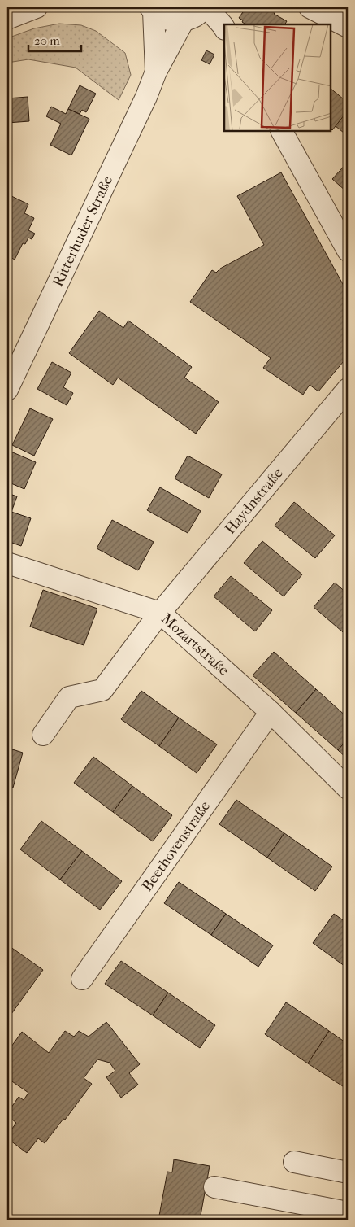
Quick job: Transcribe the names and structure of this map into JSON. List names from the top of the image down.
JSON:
{
  "streets": {
    "street": [
      "Ritterhuder Straße",
      "Haydnstraße",
      "Mozartstraße",
      "Beethovenstraße"
    ]
  },
  "crossings": [
    ["Haydnstraße", "Mozartstraße"],
    ["Mozartstraße", "Beethovenstraße"]
  ],
  "scale_bar": "20 m"
}
